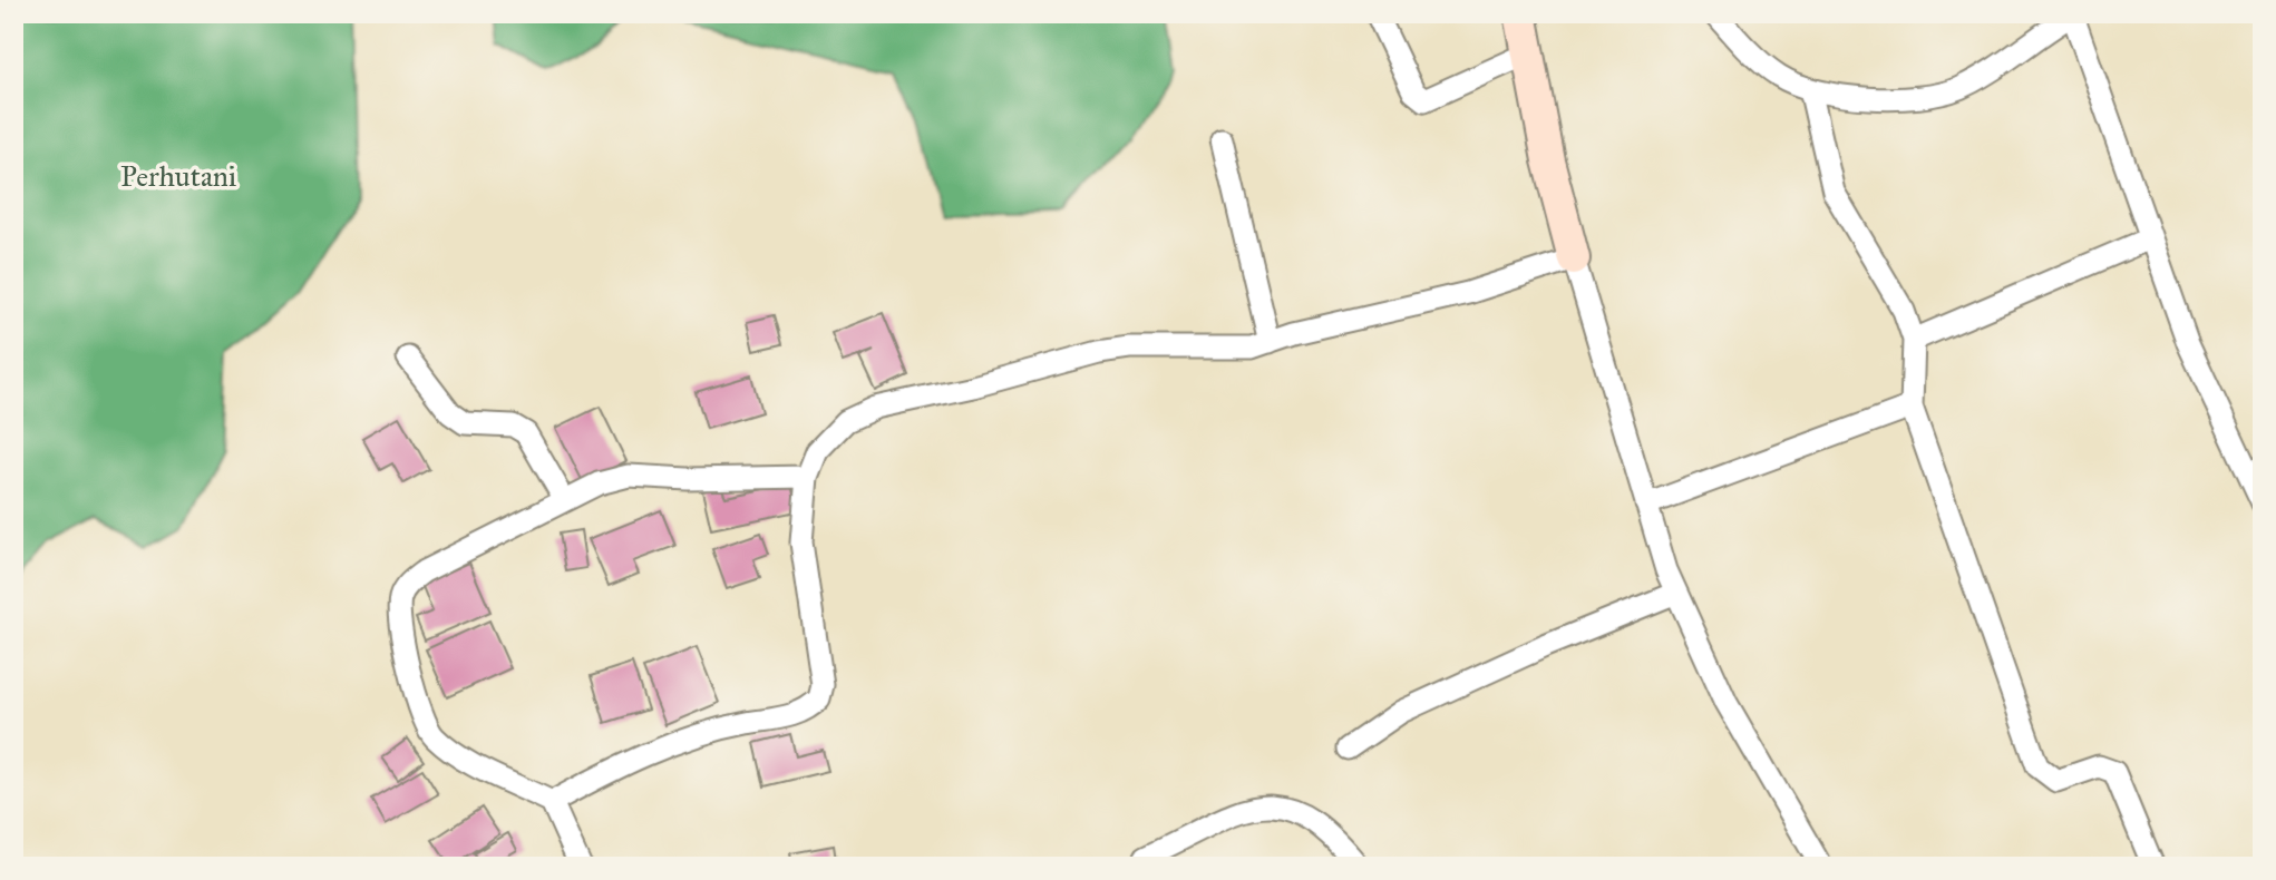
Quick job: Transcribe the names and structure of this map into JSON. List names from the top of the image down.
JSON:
{
  "parks": ["Perhutani"]
}
